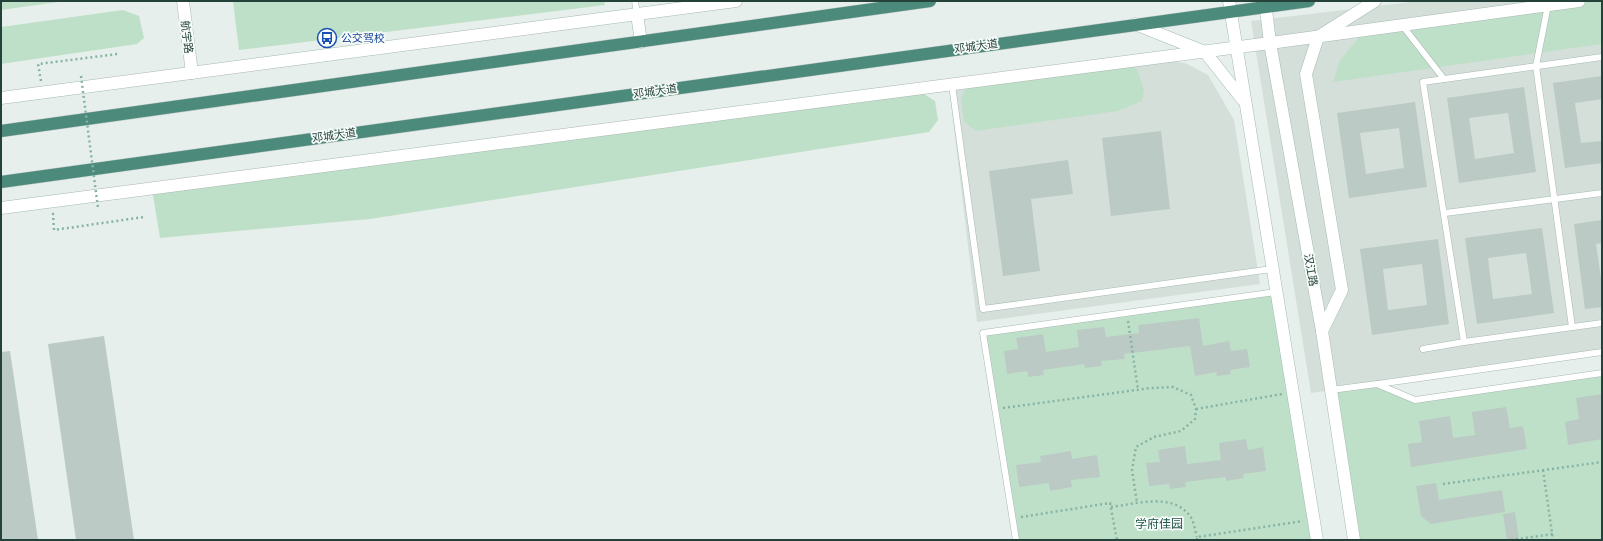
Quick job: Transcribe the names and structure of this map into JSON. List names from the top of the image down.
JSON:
{
  "streets": {
    "highway": ["邓城大道"],
    "street": ["航宇路", "汉江路"]
  },
  "crossings": [
    ["邓城大道", "汉江路"]
  ],
  "districts": ["学府佳园"],
  "places": {
    "bus stop": ["公交驾校"]
  }
}
